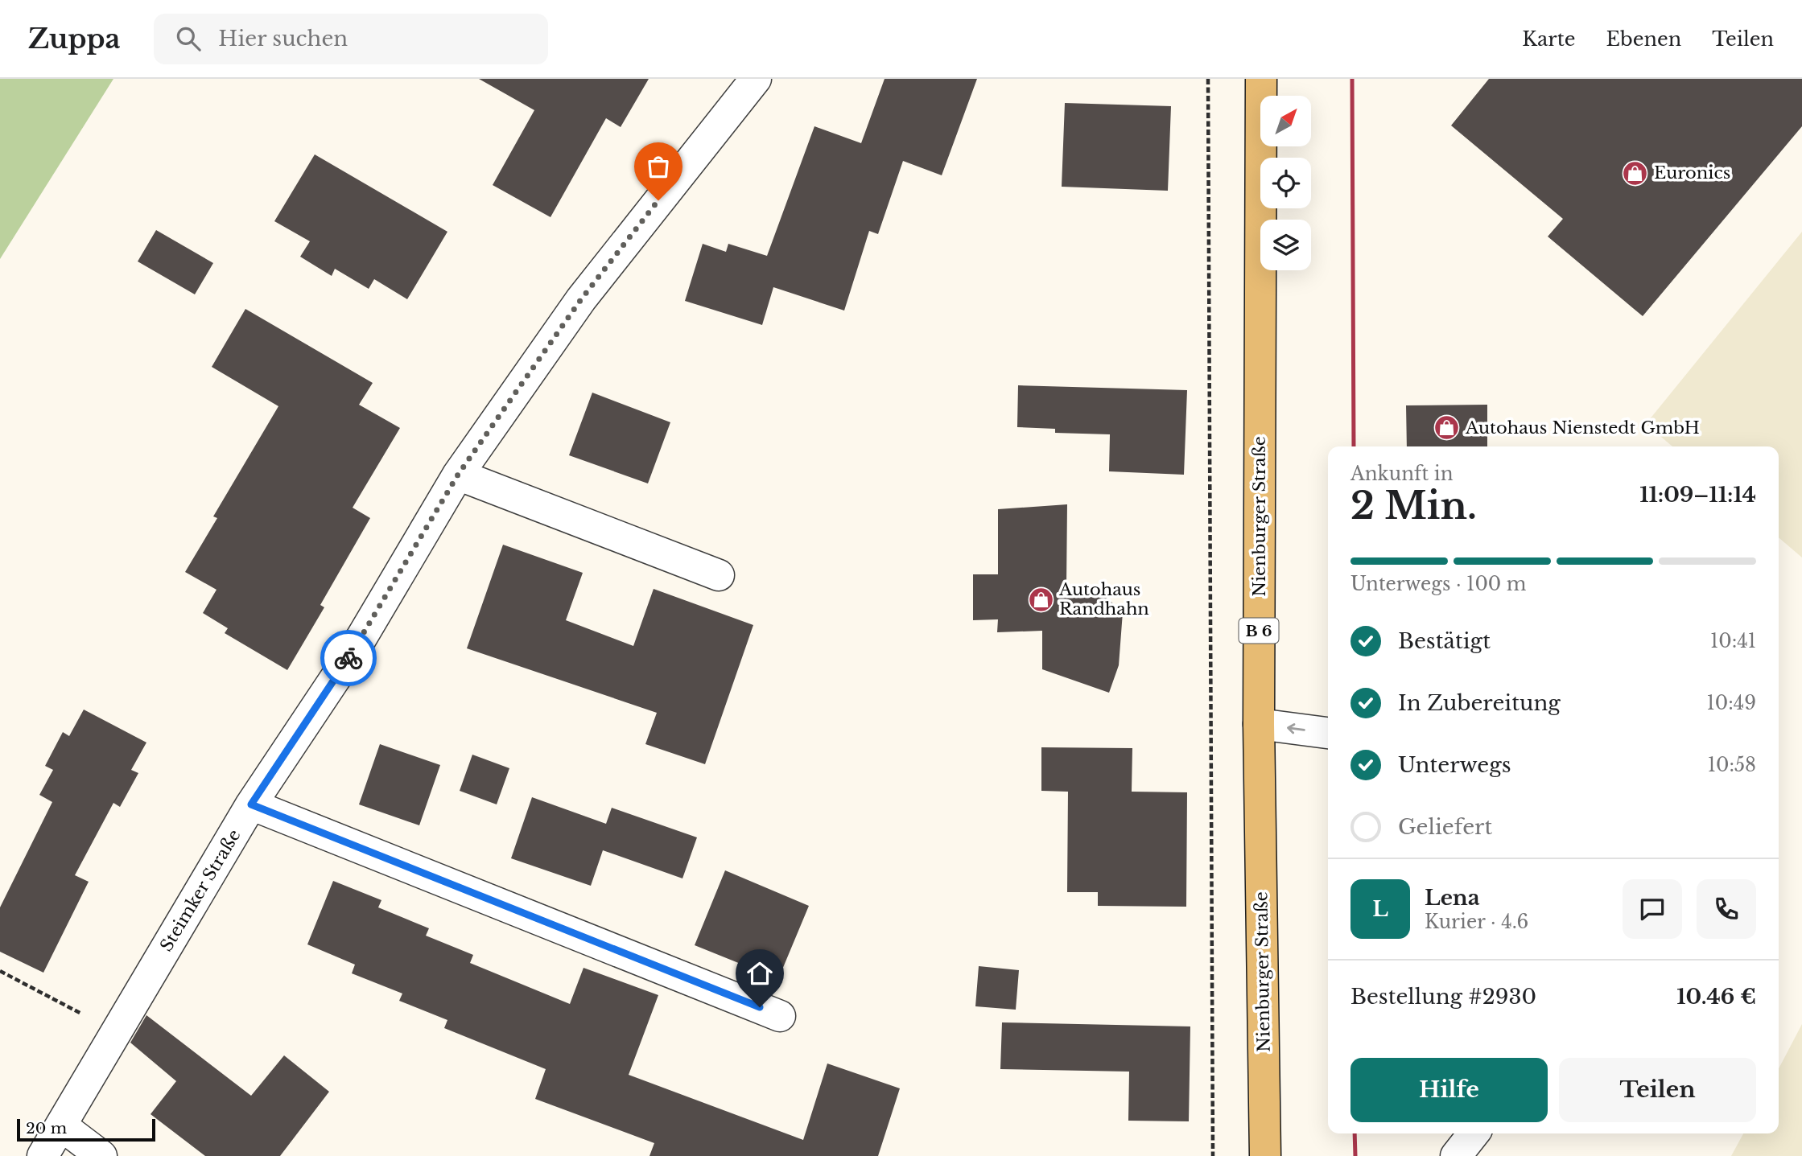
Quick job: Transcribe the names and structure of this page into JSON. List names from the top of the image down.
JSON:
{
  "streets": {
    "main road": ["Nienburger Straße", "B 6"],
    "street": ["Steimker Straße"]
  },
  "places": {
    "shop": ["Euronics", "Autohaus Nienstedt GmbH", "Autohaus Randhahn"]
  },
  "scale_bar": "20 m",
  "north": "top right",
  "page": {
    "header": "Zuppa",
    "search": "Hier suchen",
    "nav": ["Karte", "Ebenen", "Teilen"],
    "heading": ["2 Min.", "Ankunft in", "11:09–11:14"],
    "panel": [
      "Lena",
      "Kurier · 4.6",
      "Bestellung #2930",
      "10.46 €"
    ],
    "bar": "Unterwegs · 100 m",
    "list": [
      ["Bestätigt", "10:41"],
      ["In Zubereitung", "10:49"],
      ["Unterwegs", "10:58"],
      "Geliefert"
    ],
    "round": "L",
    "buttons": ["Hilfe", "Teilen"],
    "scale": "20 m"
  }
}
